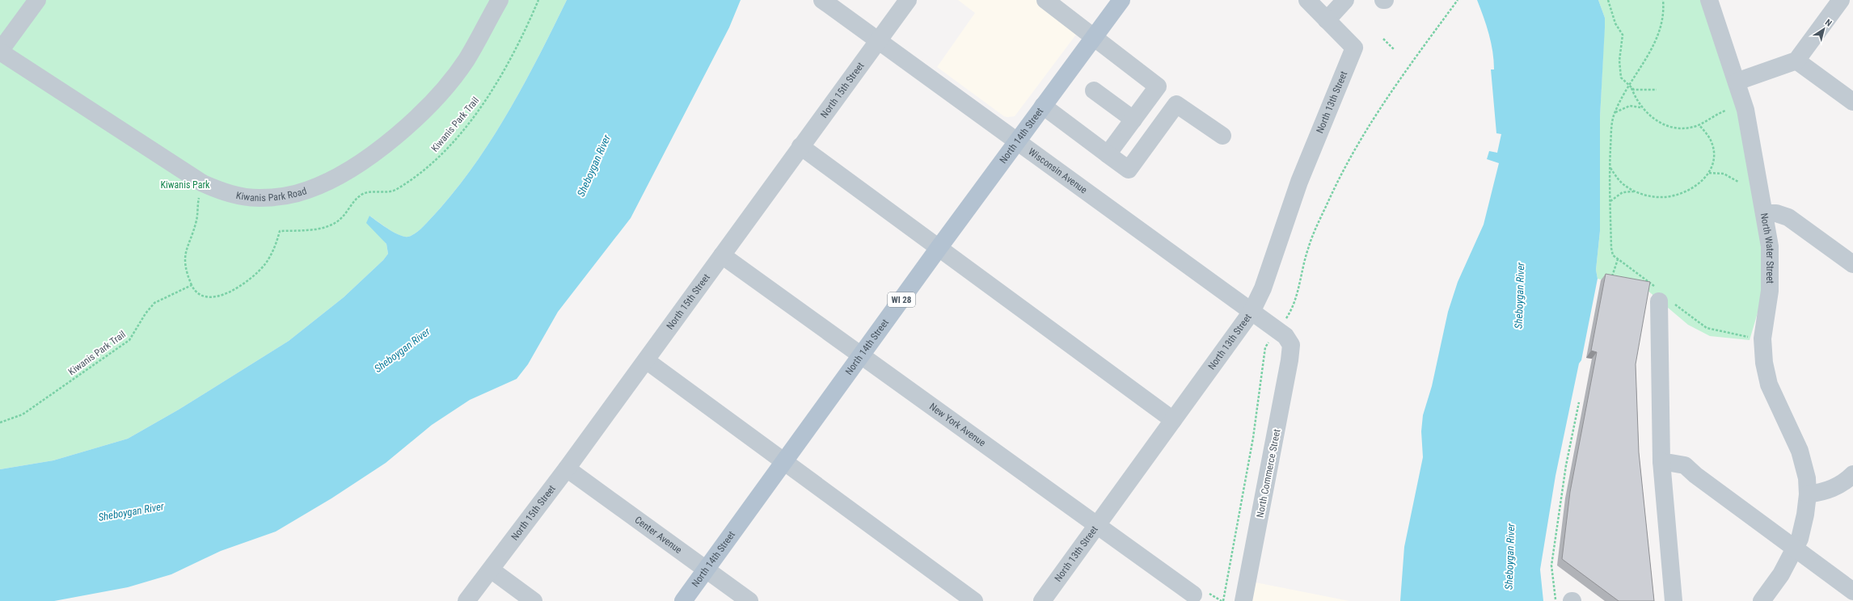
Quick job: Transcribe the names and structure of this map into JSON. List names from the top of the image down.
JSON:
{
  "streets": {
    "main road": ["North 14th Street", "WI 28"],
    "street": [
      "North 15th Street",
      "North 13th Street",
      "Wisconsin Avenue",
      "Kiwanis Park Road",
      "North Water Street",
      "New York Avenue",
      "North Commerce Street",
      "Center Avenue"
    ],
    "path": ["Kiwanis Park Trail"]
  },
  "crossings": [
    ["North 15th Street", "Wisconsin Avenue"],
    ["North 15th Street", "New York Avenue"],
    ["North 15th Street", "Center Avenue"],
    ["North 13th Street", "Wisconsin Avenue"],
    ["North 13th Street", "New York Avenue"],
    ["North 14th Street", "Wisconsin Avenue"],
    ["North 14th Street", "New York Avenue"],
    ["North 14th Street", "Center Avenue"],
    ["Wisconsin Avenue", "North Commerce Street"]
  ],
  "water": ["Sheboygan River"],
  "parks": ["Kiwanis Park"],
  "north": "top right"
}
